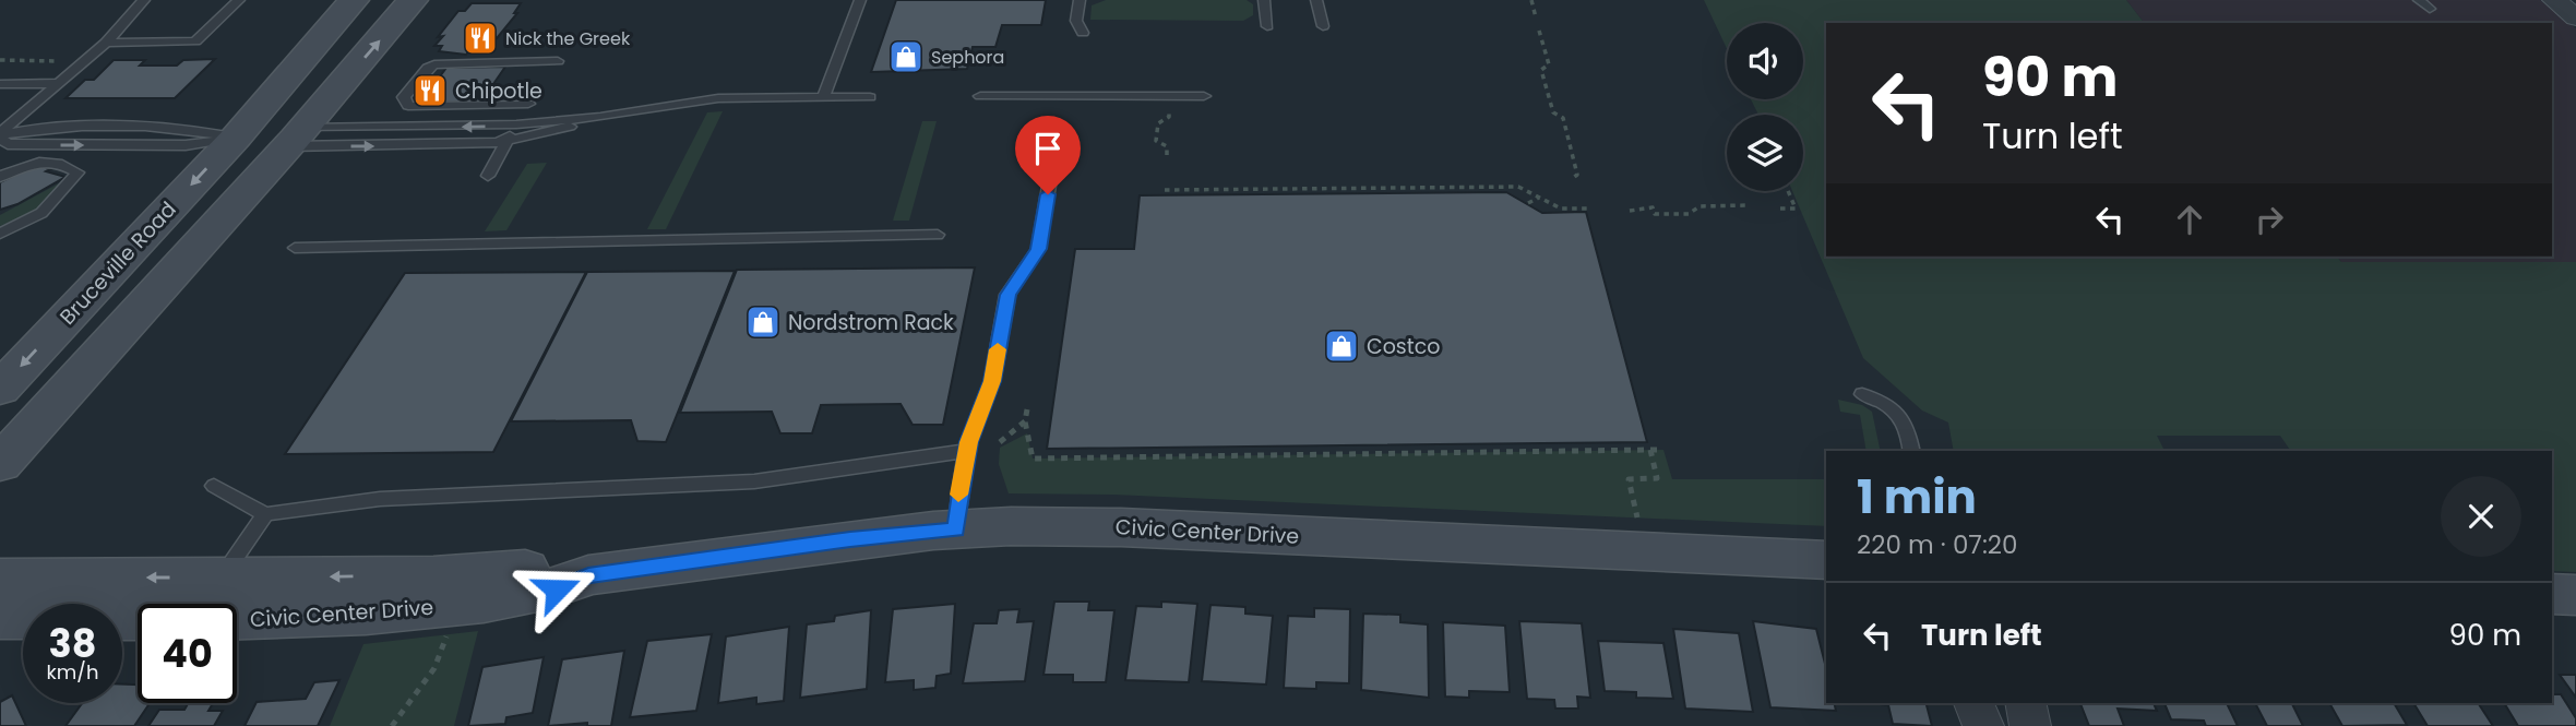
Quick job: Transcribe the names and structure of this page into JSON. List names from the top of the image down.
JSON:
{
  "streets": {
    "main road": ["Bruceville Road", "Civic Center Drive"]
  },
  "places": {
    "restaurant": ["Nick the Greek", "Chipotle"],
    "shop": ["Sephora", "Nordstrom Rack", "Costco"]
  },
  "page": {
    "turn": ["90 m", "Turn left"],
    "heading": ["1 min", "220 m · 07:20"],
    "list": [
      {
        "name": "Turn left",
        "value": "90 m"
      }
    ],
    "speed": "38 km/h",
    "limit": "40"
  }
}
